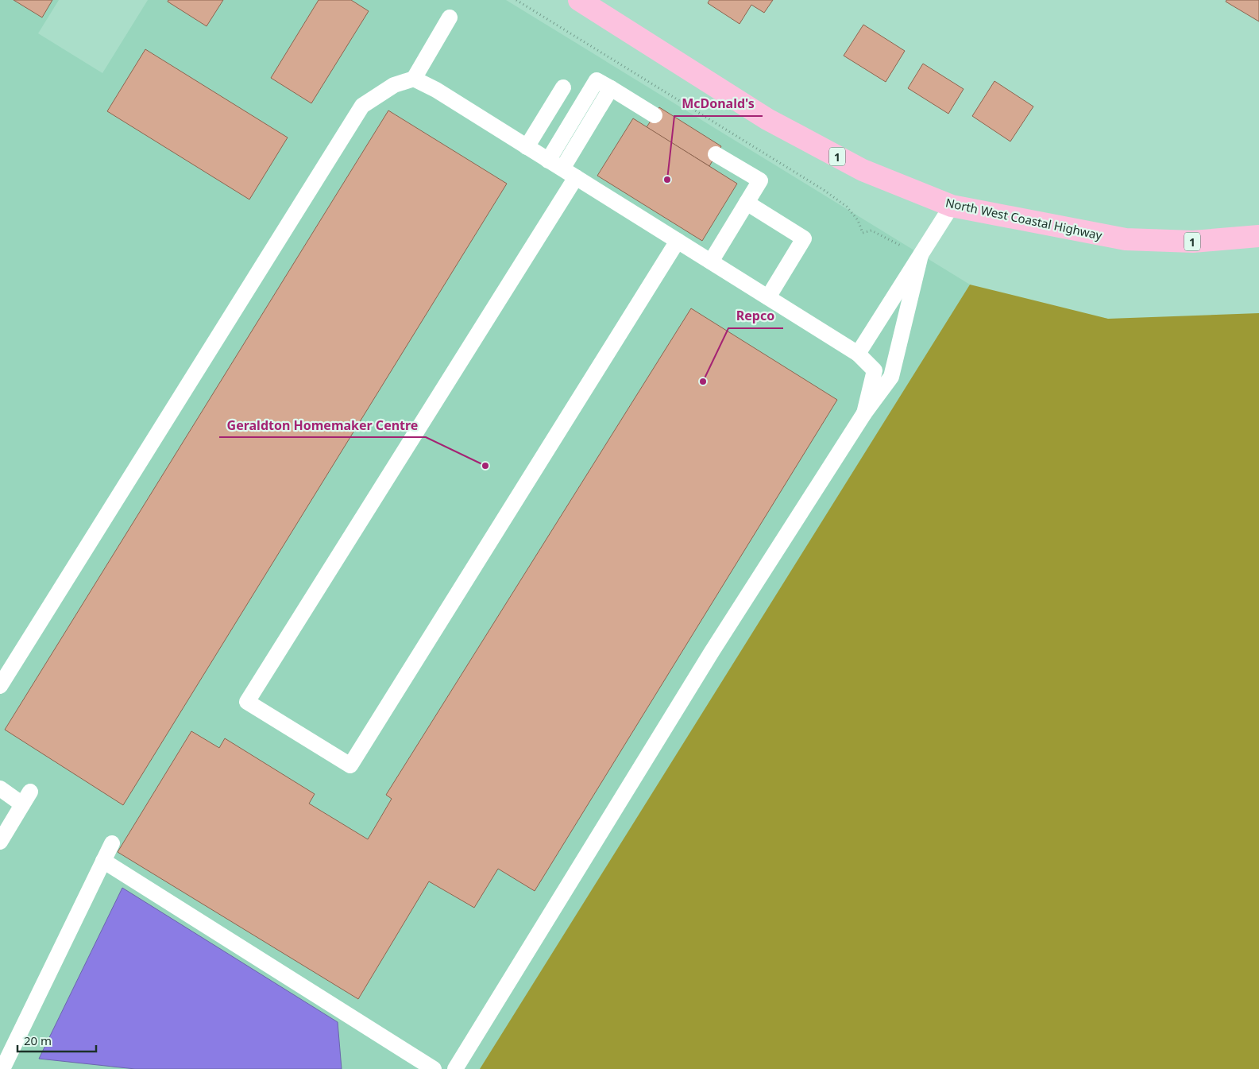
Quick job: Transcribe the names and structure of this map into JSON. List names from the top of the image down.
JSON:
{
  "streets": {
    "highway": ["1", "North West Coastal Highway"]
  },
  "places": ["McDonald's", "Repco", "Geraldton Homemaker Centre"],
  "scale_bar": "20 m"
}
